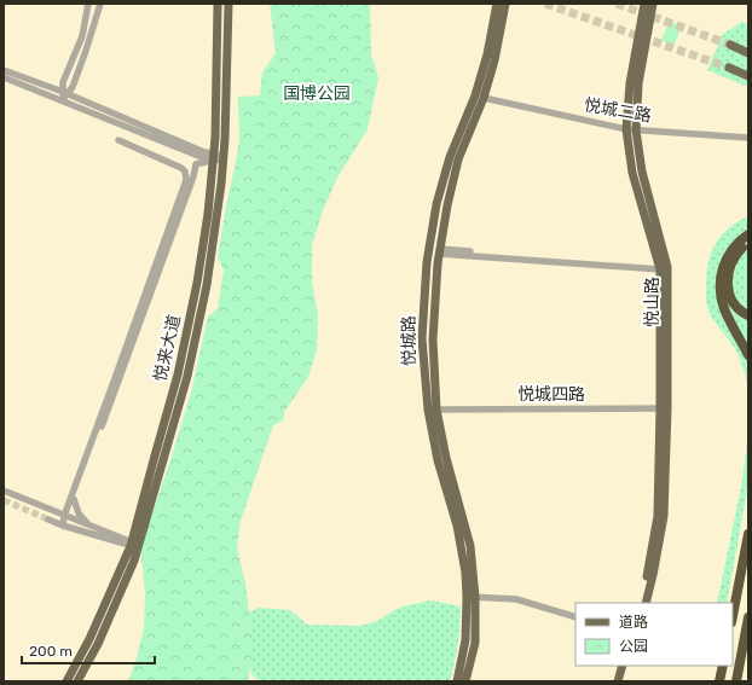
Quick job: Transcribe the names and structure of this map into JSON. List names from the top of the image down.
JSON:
{
  "streets": {
    "main road": ["悦山路", "悦城路", "悦来大道"],
    "street": ["悦城二路", "悦城四路"]
  },
  "crossings": [
    ["悦城二路", "悦山路"],
    ["悦城二路", "悦城路"],
    ["悦山路", "悦城四路"],
    ["悦城路", "悦城四路"]
  ],
  "parks": ["国博公园"],
  "legend": ["道路", "公园"],
  "scale_bar": "200 m"
}
